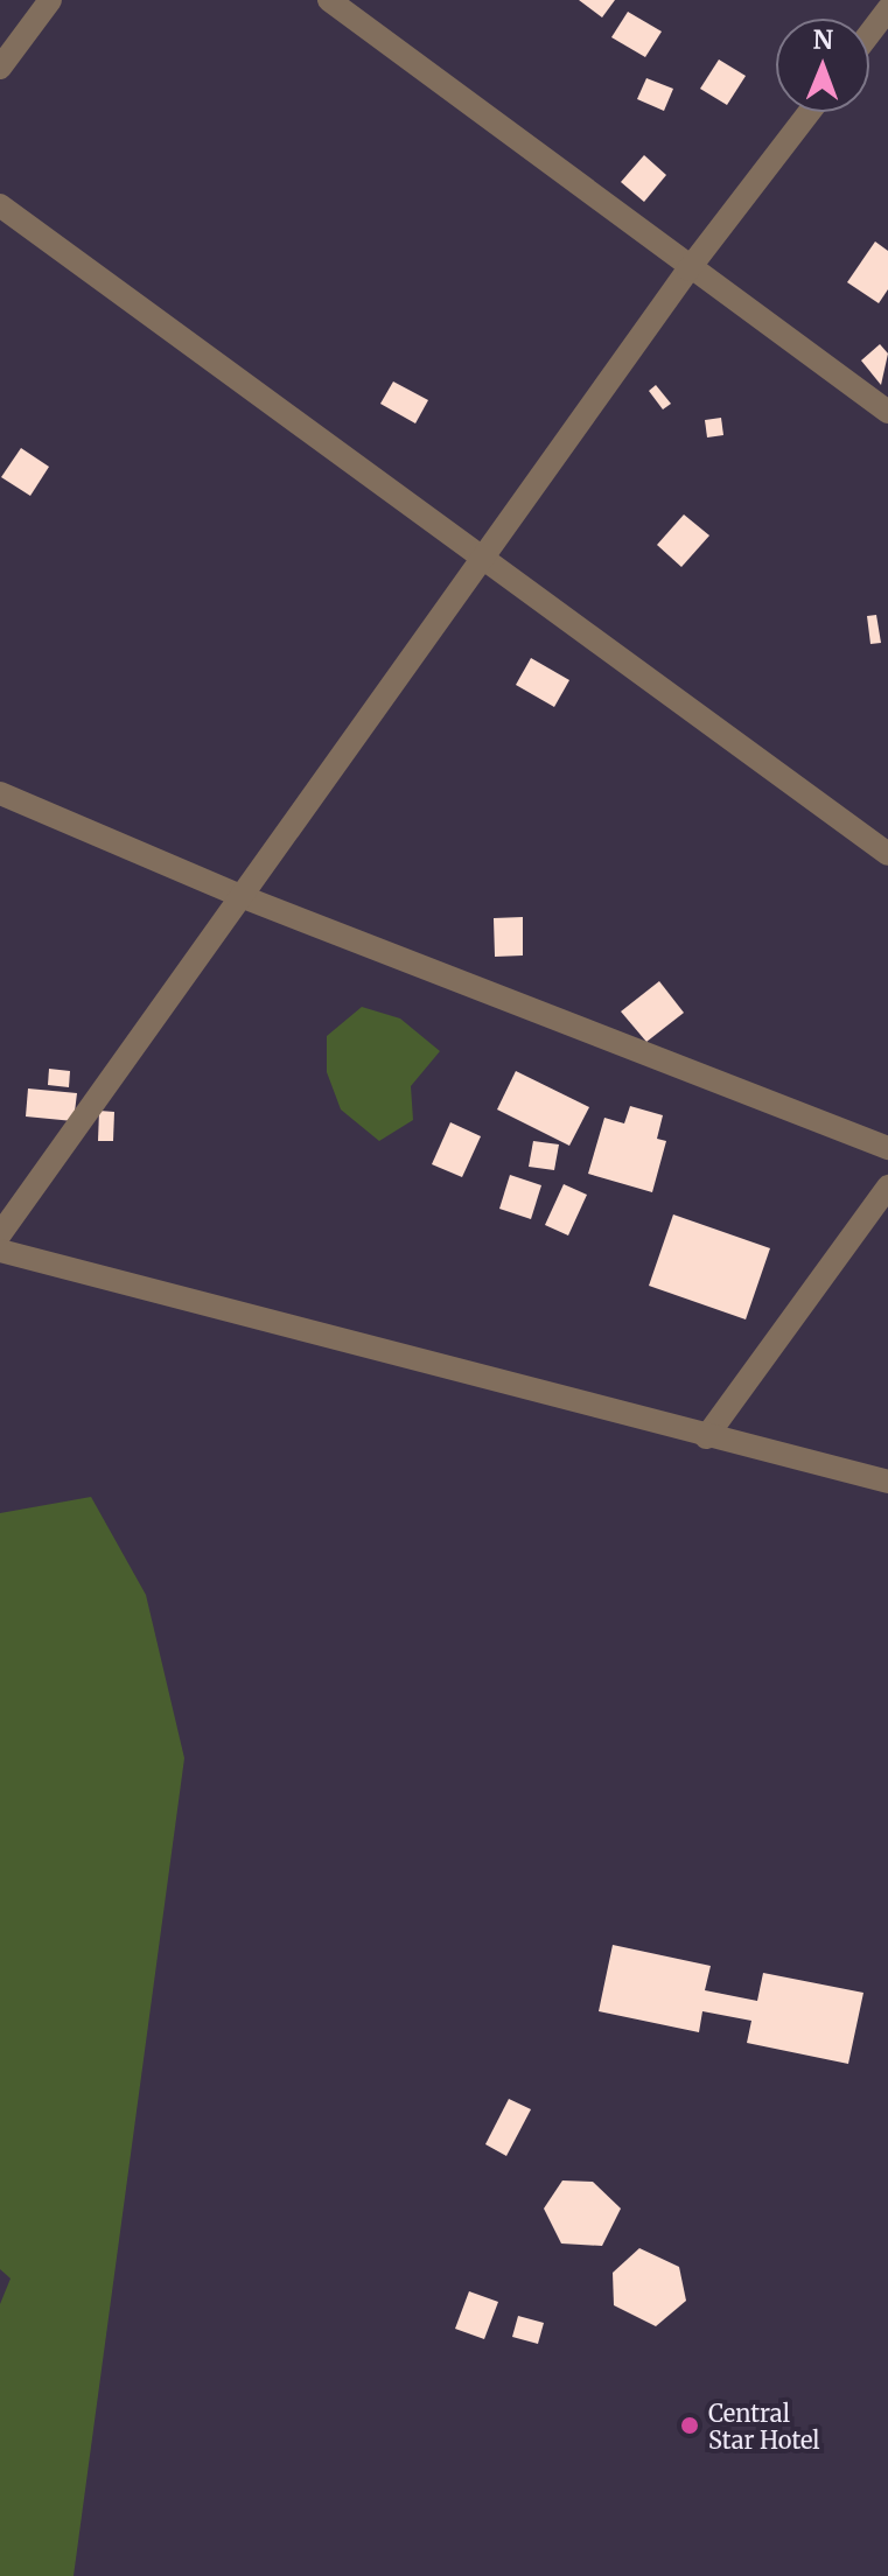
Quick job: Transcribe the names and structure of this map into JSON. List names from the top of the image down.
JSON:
{
  "places": ["Central Star Hotel"],
  "north": "top"
}
